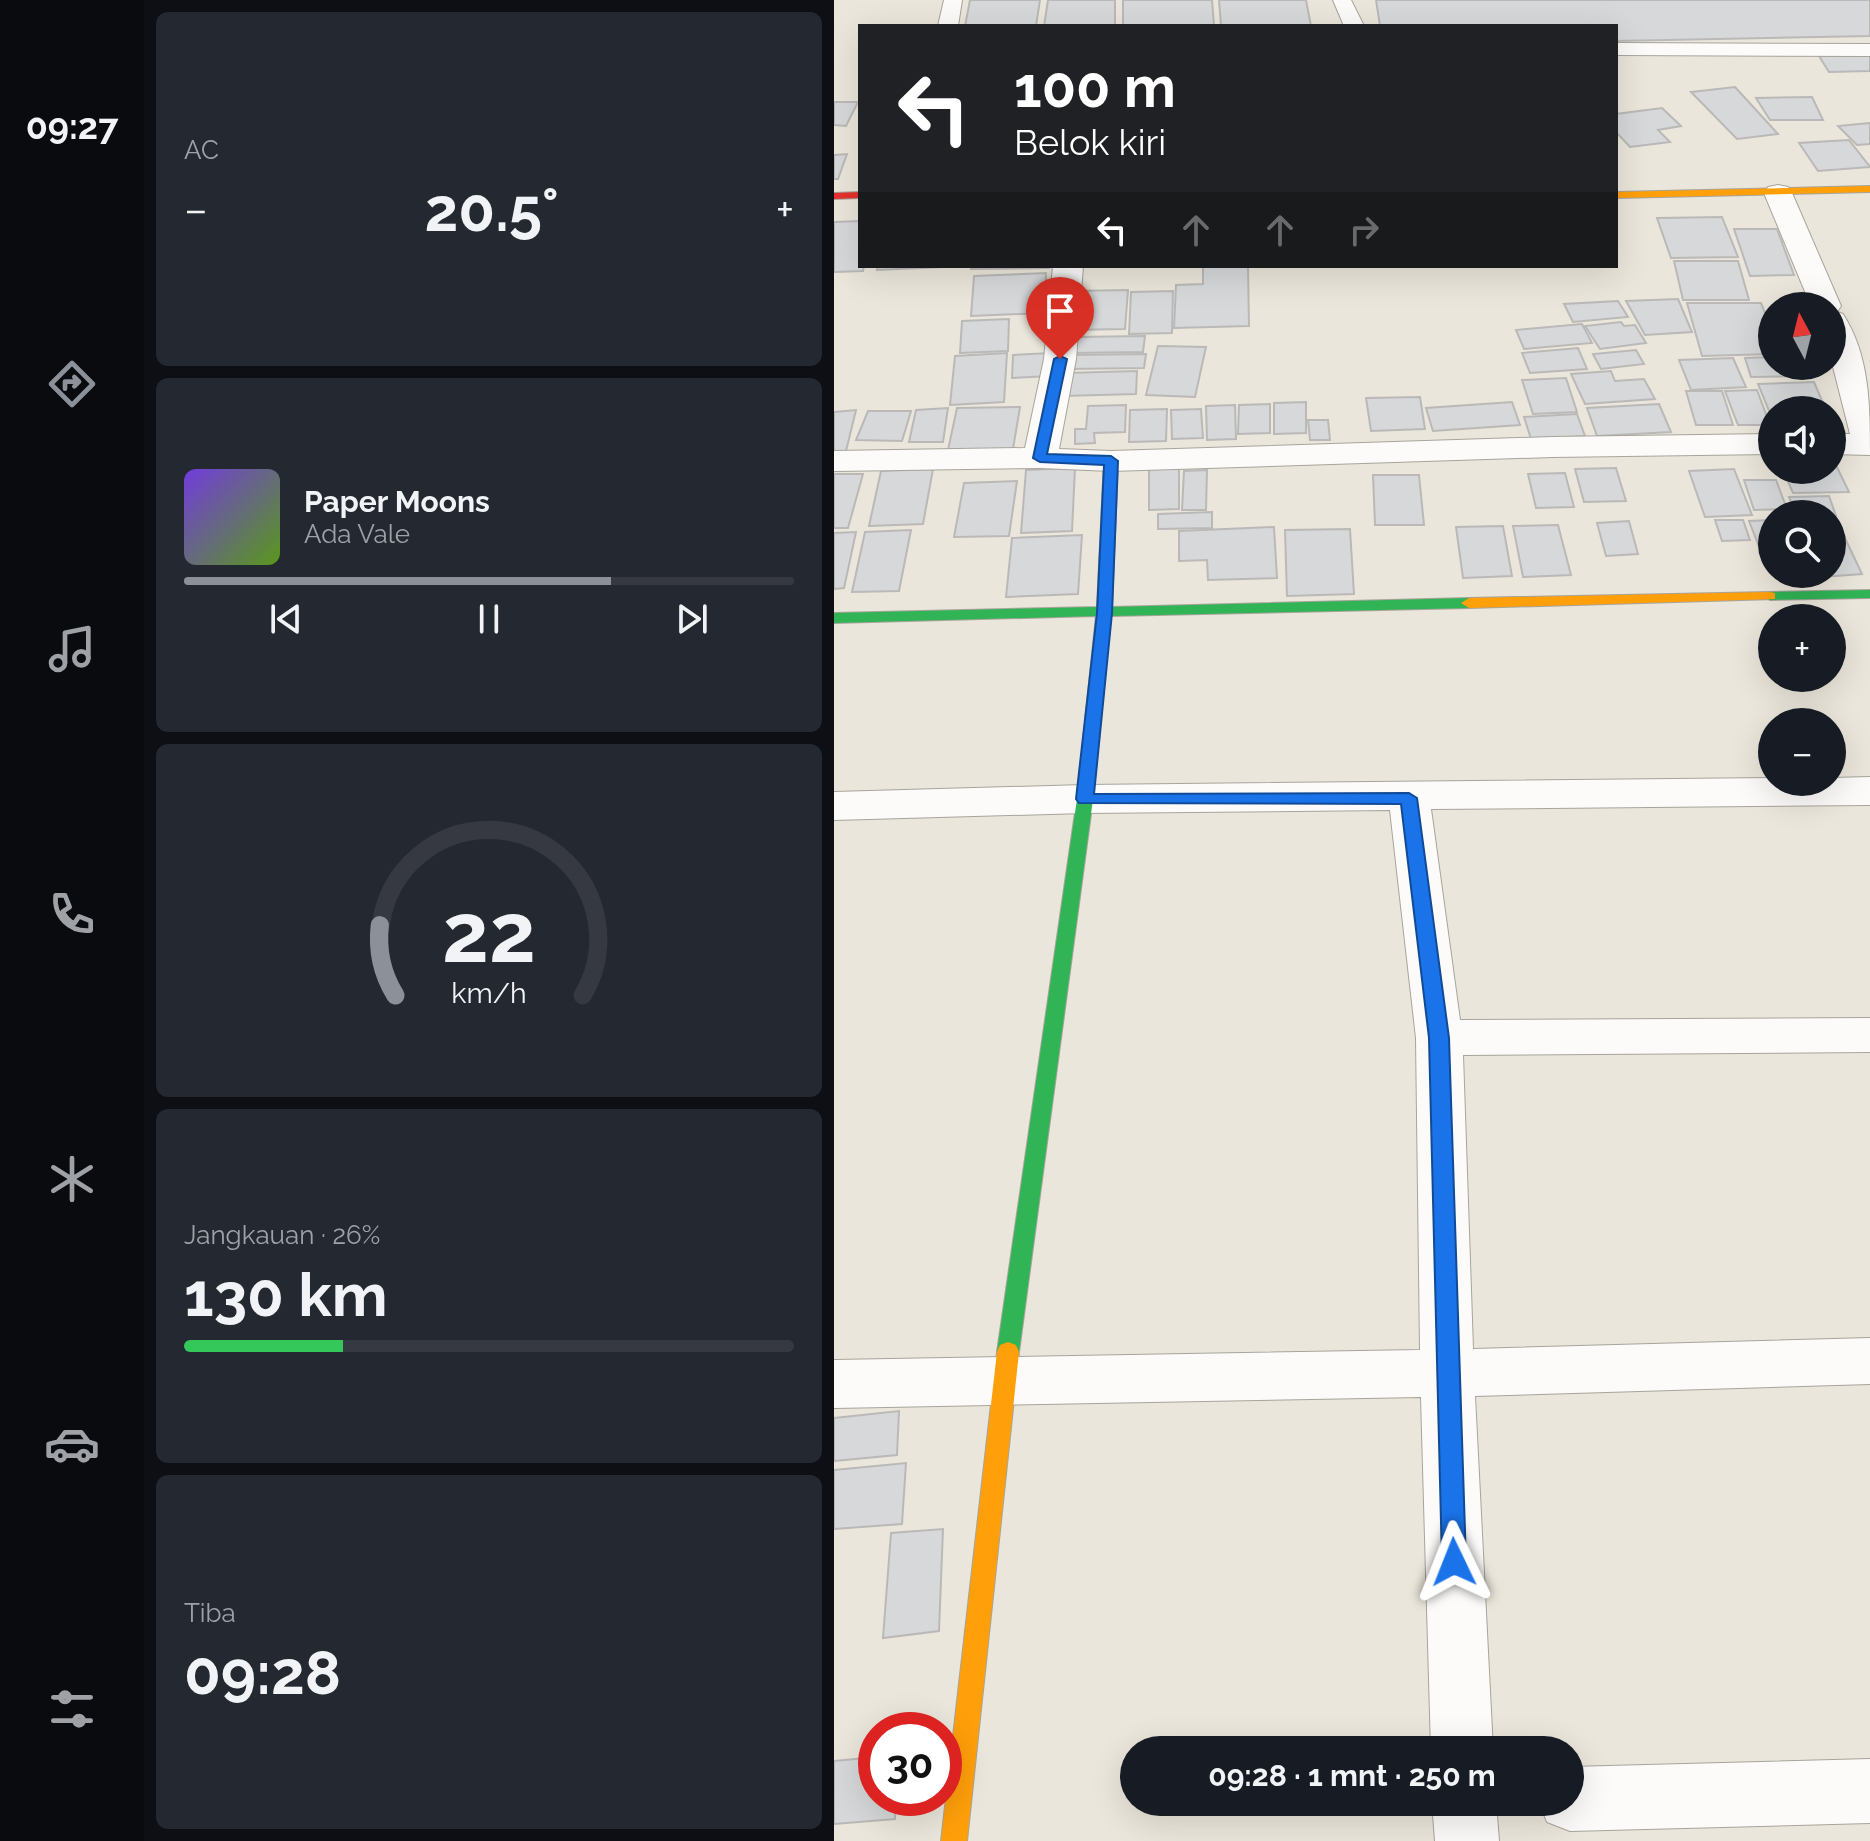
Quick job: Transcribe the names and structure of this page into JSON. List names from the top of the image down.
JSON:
{
  "north": "top",
  "page": {
    "tabs": "09:27",
    "tile": [
      "AC",
      ["Jangkauan · 26%", "130 km"],
      ["Tiba", "09:28"]
    ],
    "turn": ["100 m", "Belok kiri"],
    "heat": ["−", "20.5°", "+"],
    "map_buttons": ["+", "−"],
    "song": ["Paper Moons", "Ada Vale"],
    "limit": "30",
    "trip": "09:28 · 1 mnt · 250 m",
    "gauge": ["22", "km/h"]
  }
}
